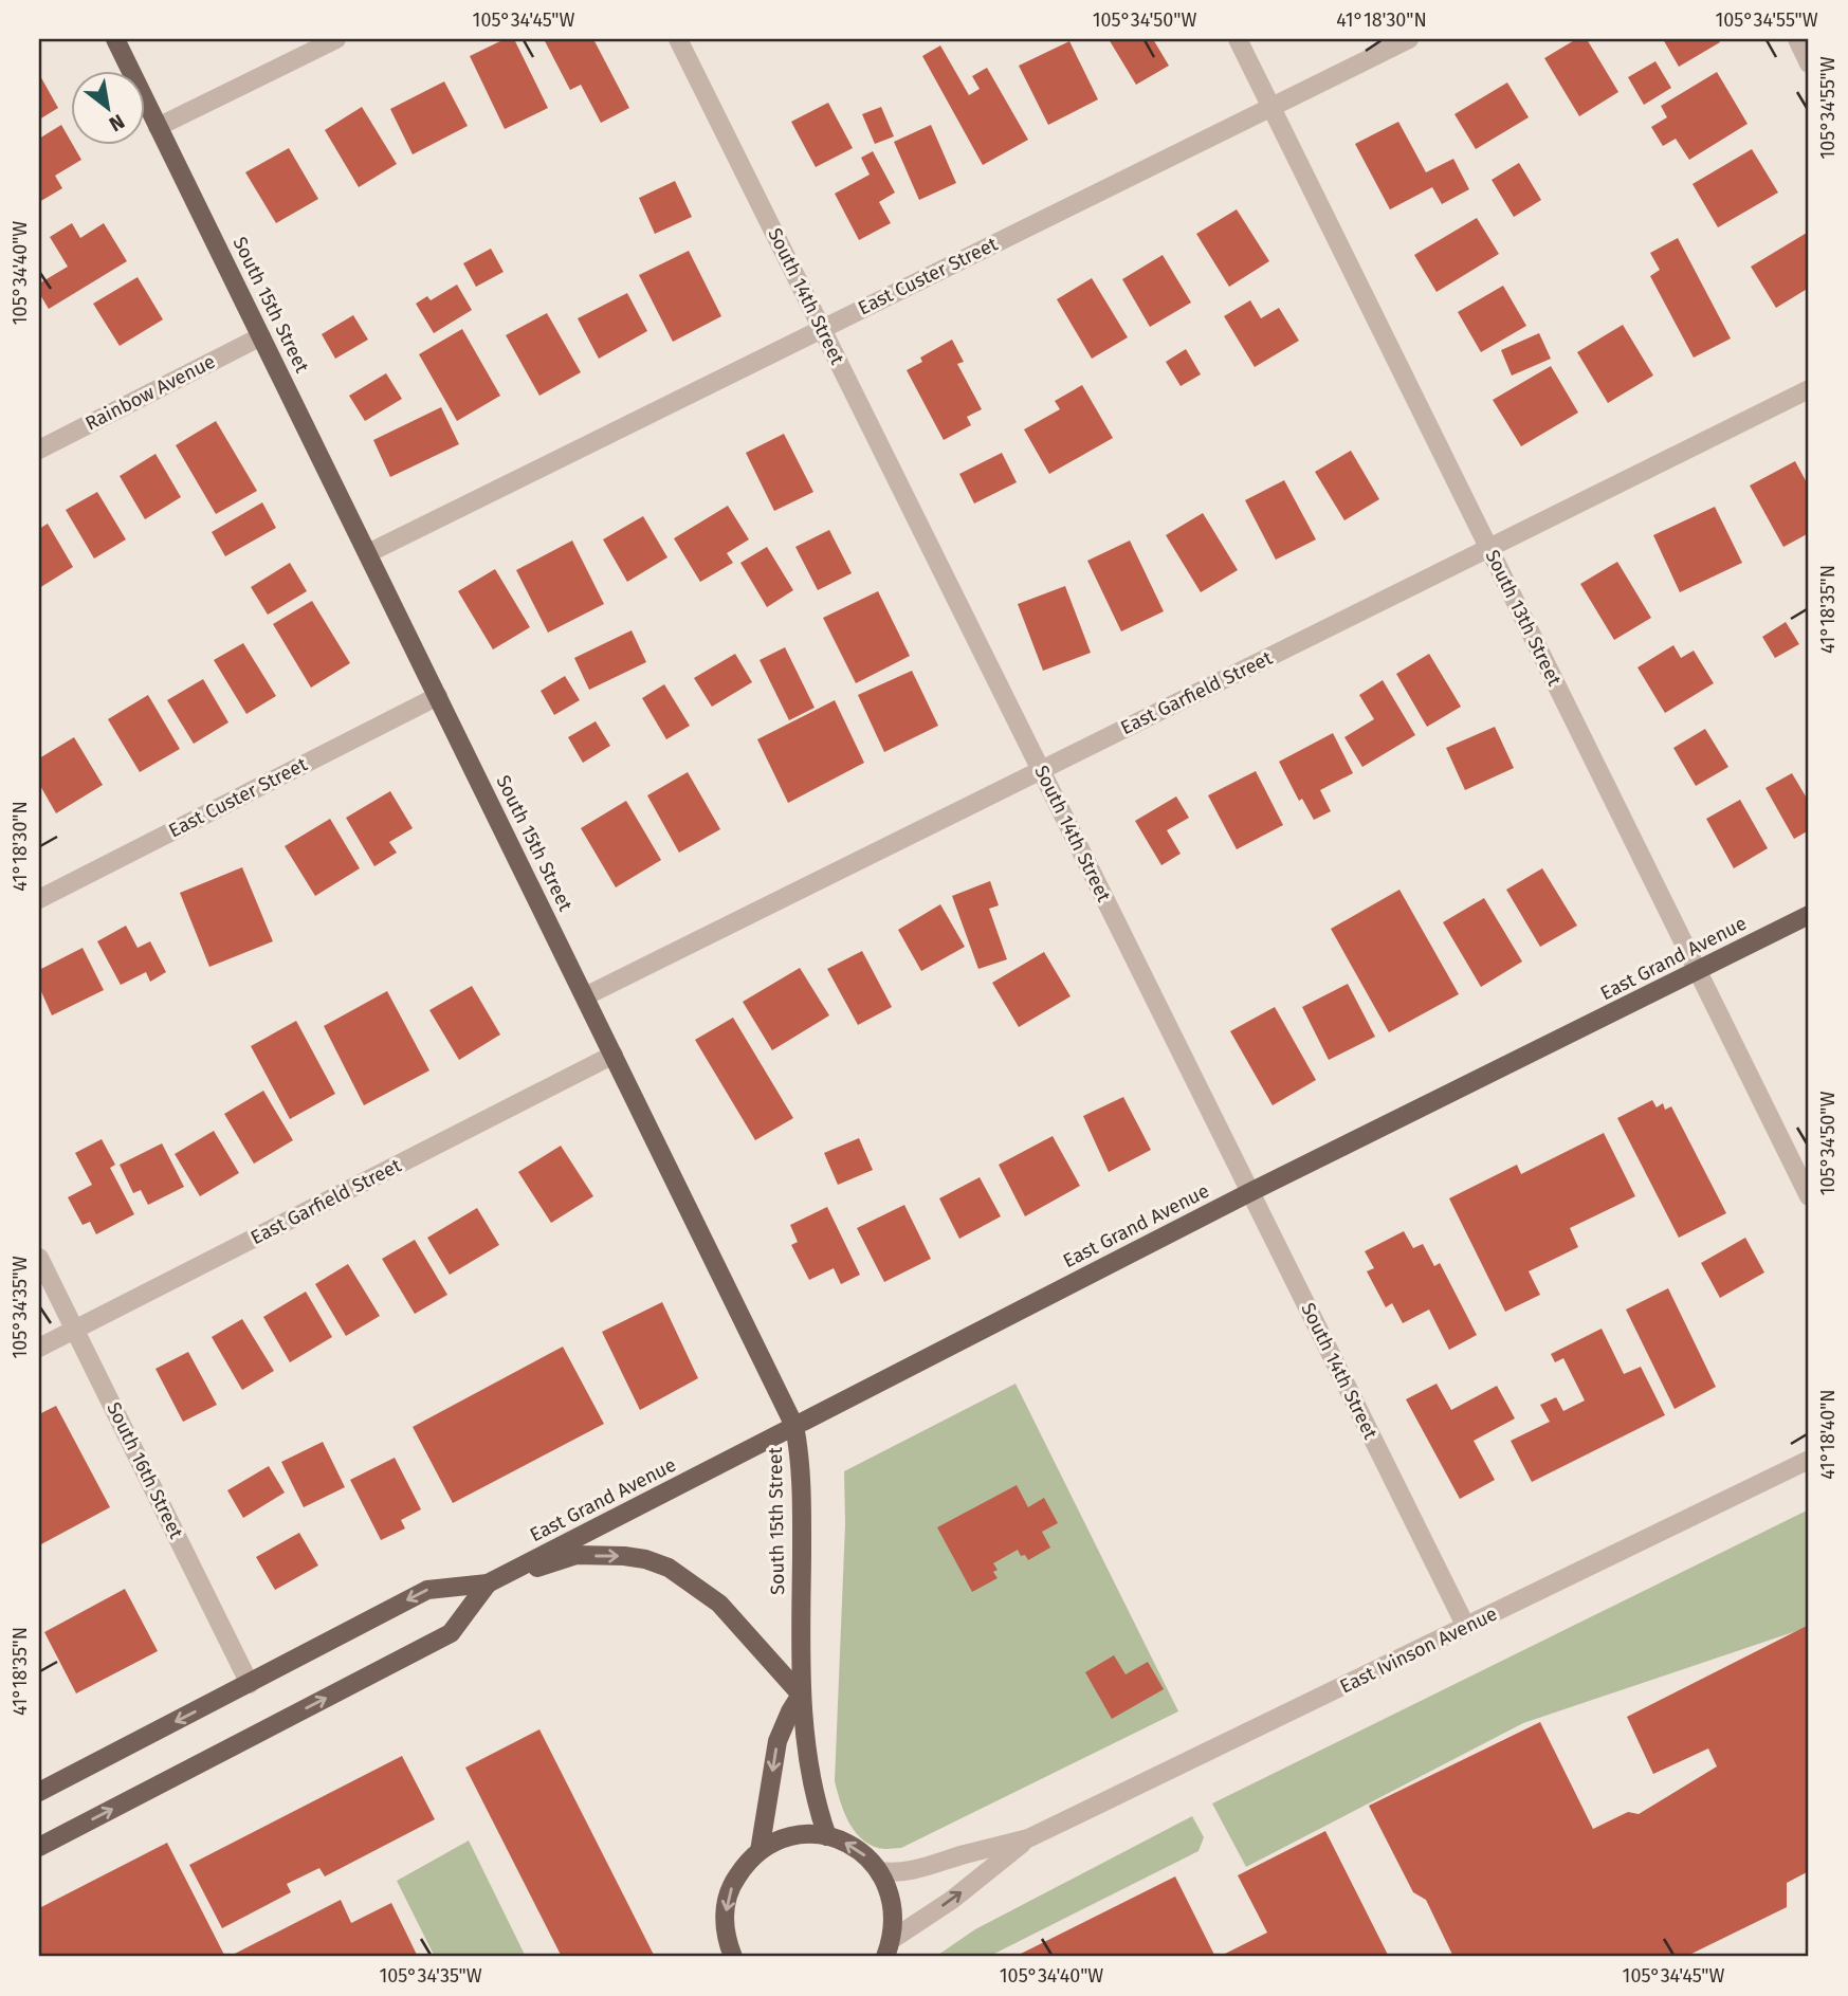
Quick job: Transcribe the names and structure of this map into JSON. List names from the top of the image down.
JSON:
{
  "streets": {
    "main road": ["South 15th Street", "East Grand Avenue"],
    "street": [
      "East Custer Street",
      "South 14th Street",
      "Rainbow Avenue",
      "South 13th Street",
      "East Garfield Street",
      "South 16th Street",
      "East Ivinson Avenue"
    ]
  },
  "crossings": [
    ["East Custer Street", "South 14th Street"],
    ["East Custer Street", "South 15th Street"],
    ["East Custer Street", "South 13th Street"],
    ["South 14th Street", "East Garfield Street"],
    ["South 14th Street", "East Grand Avenue"],
    ["South 14th Street", "East Ivinson Avenue"],
    ["South 15th Street", "Rainbow Avenue"],
    ["South 15th Street", "East Garfield Street"],
    ["South 15th Street", "East Grand Avenue"],
    ["South 13th Street", "East Garfield Street"],
    ["South 13th Street", "East Grand Avenue"],
    ["East Garfield Street", "South 16th Street"],
    ["East Grand Avenue", "South 16th Street"]
  ],
  "north": "bottom right",
  "coordinates": [
    "105°34'45\"W",
    "105°34'50\"W",
    "41°18'30\"N",
    "105°34'55\"W",
    "105°34'40\"W",
    "41°18'35\"N",
    "105°34'35\"W",
    "41°18'40\"N"
  ]
}
